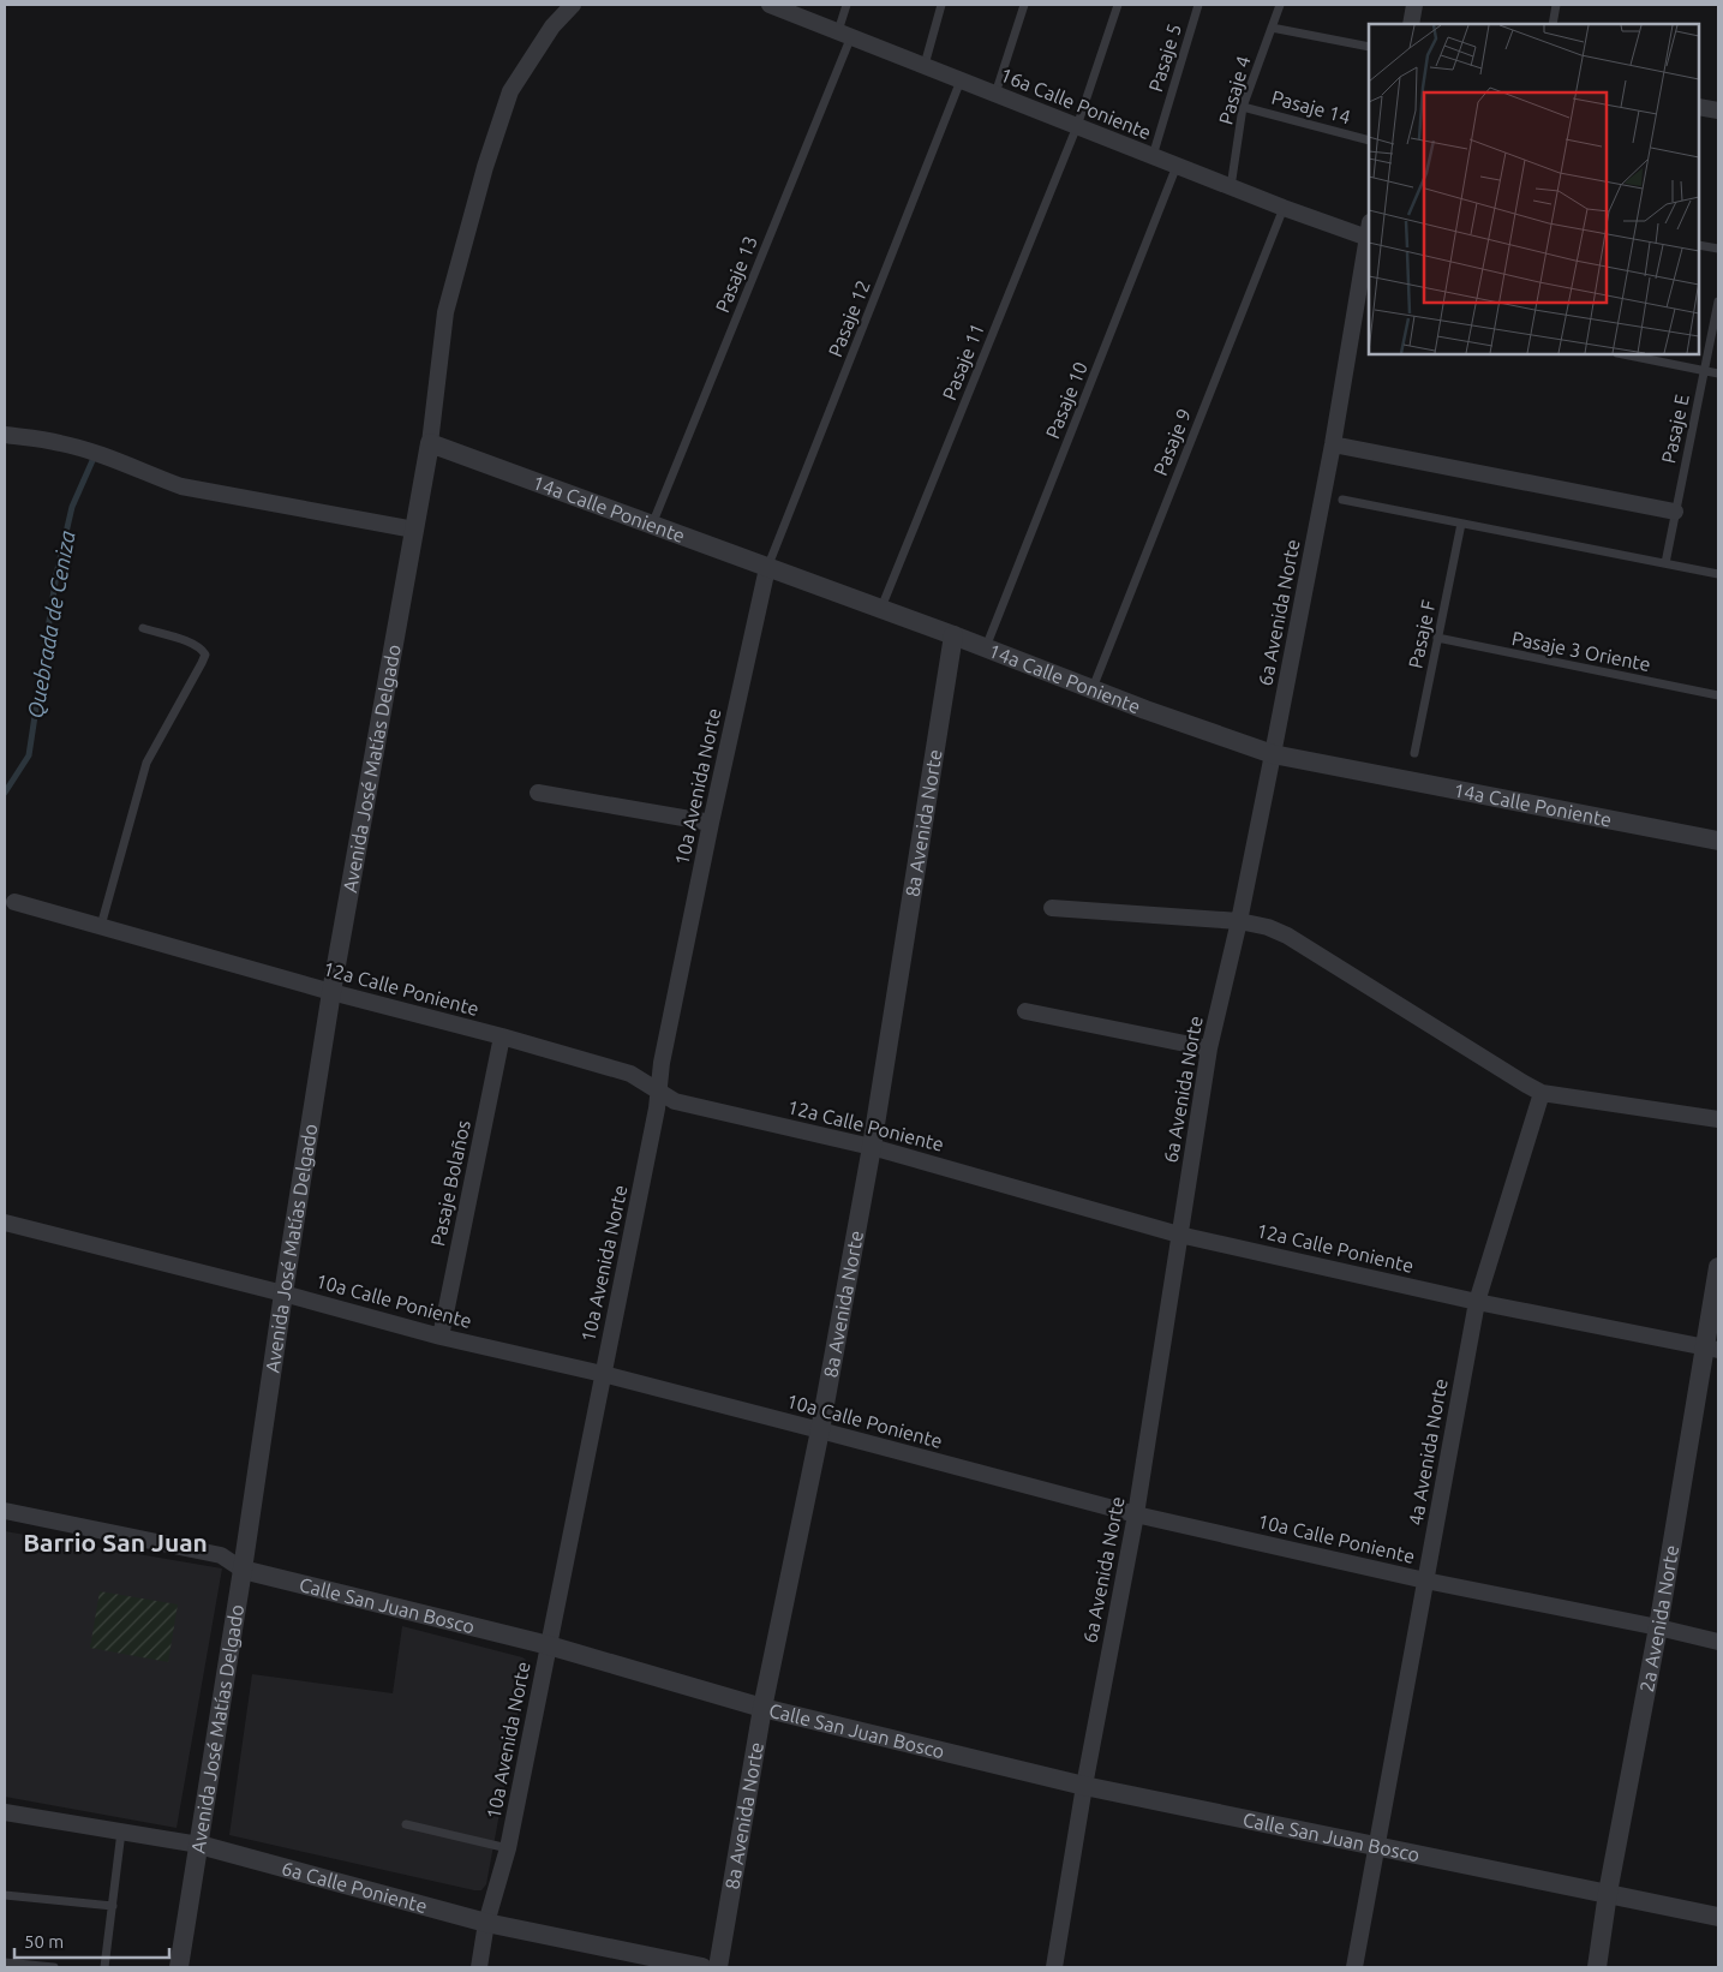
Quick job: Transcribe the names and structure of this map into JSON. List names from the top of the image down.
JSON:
{
  "streets": {
    "street": [
      "16a Calle Poniente",
      "14a Calle Poniente",
      "6a Avenida Norte",
      "Avenida José Matías Delgado",
      "10a Avenida Norte",
      "8a Avenida Norte",
      "12a Calle Poniente",
      "Pasaje Bolaños",
      "10a Calle Poniente",
      "4a Avenida Norte",
      "Calle San Juan Bosco",
      "2a Avenida Norte",
      "6a Calle Poniente"
    ],
    "lane": [
      "Pasaje 5",
      "Pasaje 4",
      "Pasaje 14",
      "Pasaje 13",
      "Pasaje 12",
      "Pasaje 11",
      "Pasaje 10",
      "Pasaje E",
      "Pasaje 9",
      "Pasaje F",
      "Pasaje 3 Oriente"
    ]
  },
  "crossings": [
    ["Pasaje 5", "16a Calle Poniente"],
    ["Pasaje 4", "16a Calle Poniente"],
    ["Pasaje 4", "Pasaje 14"],
    ["16a Calle Poniente", "Pasaje 13"],
    ["16a Calle Poniente", "Pasaje 12"],
    ["16a Calle Poniente", "Pasaje 11"],
    ["16a Calle Poniente", "Pasaje 10"],
    ["16a Calle Poniente", "Pasaje 9"],
    ["16a Calle Poniente", "6a Avenida Norte"],
    ["Pasaje 13", "14a Calle Poniente"],
    ["Pasaje 12", "14a Calle Poniente"],
    ["Pasaje 12", "10a Avenida Norte"],
    ["Pasaje 11", "14a Calle Poniente"],
    ["Pasaje 10", "14a Calle Poniente"],
    ["Pasaje 9", "14a Calle Poniente"],
    ["14a Calle Poniente", "6a Avenida Norte"],
    ["14a Calle Poniente", "Avenida José Matías Delgado"],
    ["14a Calle Poniente", "10a Avenida Norte"],
    ["14a Calle Poniente", "8a Avenida Norte"],
    ["6a Avenida Norte", "12a Calle Poniente"],
    ["6a Avenida Norte", "10a Calle Poniente"],
    ["6a Avenida Norte", "Calle San Juan Bosco"],
    ["Pasaje F", "Pasaje 3 Oriente"],
    ["Avenida José Matías Delgado", "12a Calle Poniente"],
    ["Avenida José Matías Delgado", "10a Calle Poniente"],
    ["Avenida José Matías Delgado", "Calle San Juan Bosco"],
    ["Avenida José Matías Delgado", "6a Calle Poniente"],
    ["10a Avenida Norte", "12a Calle Poniente"],
    ["10a Avenida Norte", "10a Calle Poniente"],
    ["10a Avenida Norte", "Calle San Juan Bosco"],
    ["10a Avenida Norte", "6a Calle Poniente"],
    ["8a Avenida Norte", "12a Calle Poniente"],
    ["8a Avenida Norte", "10a Calle Poniente"],
    ["8a Avenida Norte", "Calle San Juan Bosco"],
    ["12a Calle Poniente", "Pasaje Bolaños"],
    ["12a Calle Poniente", "4a Avenida Norte"],
    ["12a Calle Poniente", "2a Avenida Norte"],
    ["Pasaje Bolaños", "10a Calle Poniente"],
    ["10a Calle Poniente", "4a Avenida Norte"],
    ["10a Calle Poniente", "2a Avenida Norte"],
    ["4a Avenida Norte", "Calle San Juan Bosco"],
    ["Calle San Juan Bosco", "2a Avenida Norte"]
  ],
  "districts": ["Barrio San Juan"],
  "water": ["Quebrada de Ceniza"],
  "scale_bar": "50 m"
}
